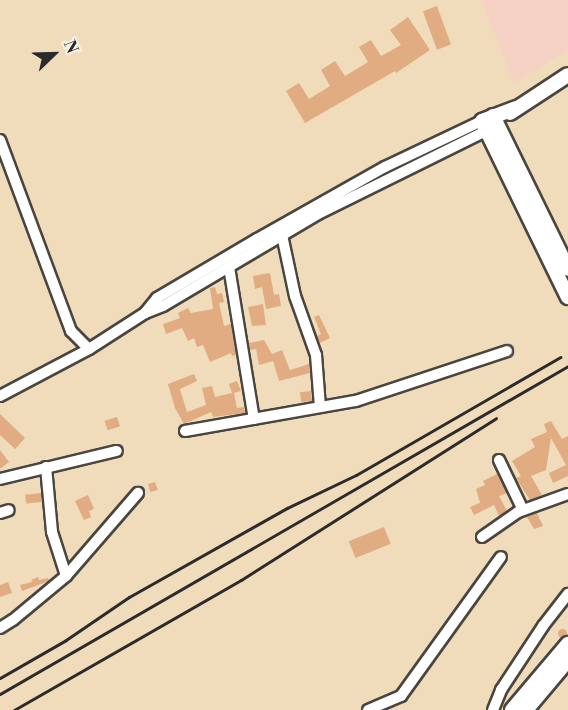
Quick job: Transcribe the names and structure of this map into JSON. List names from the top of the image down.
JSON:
{
  "north": "top right"
}
